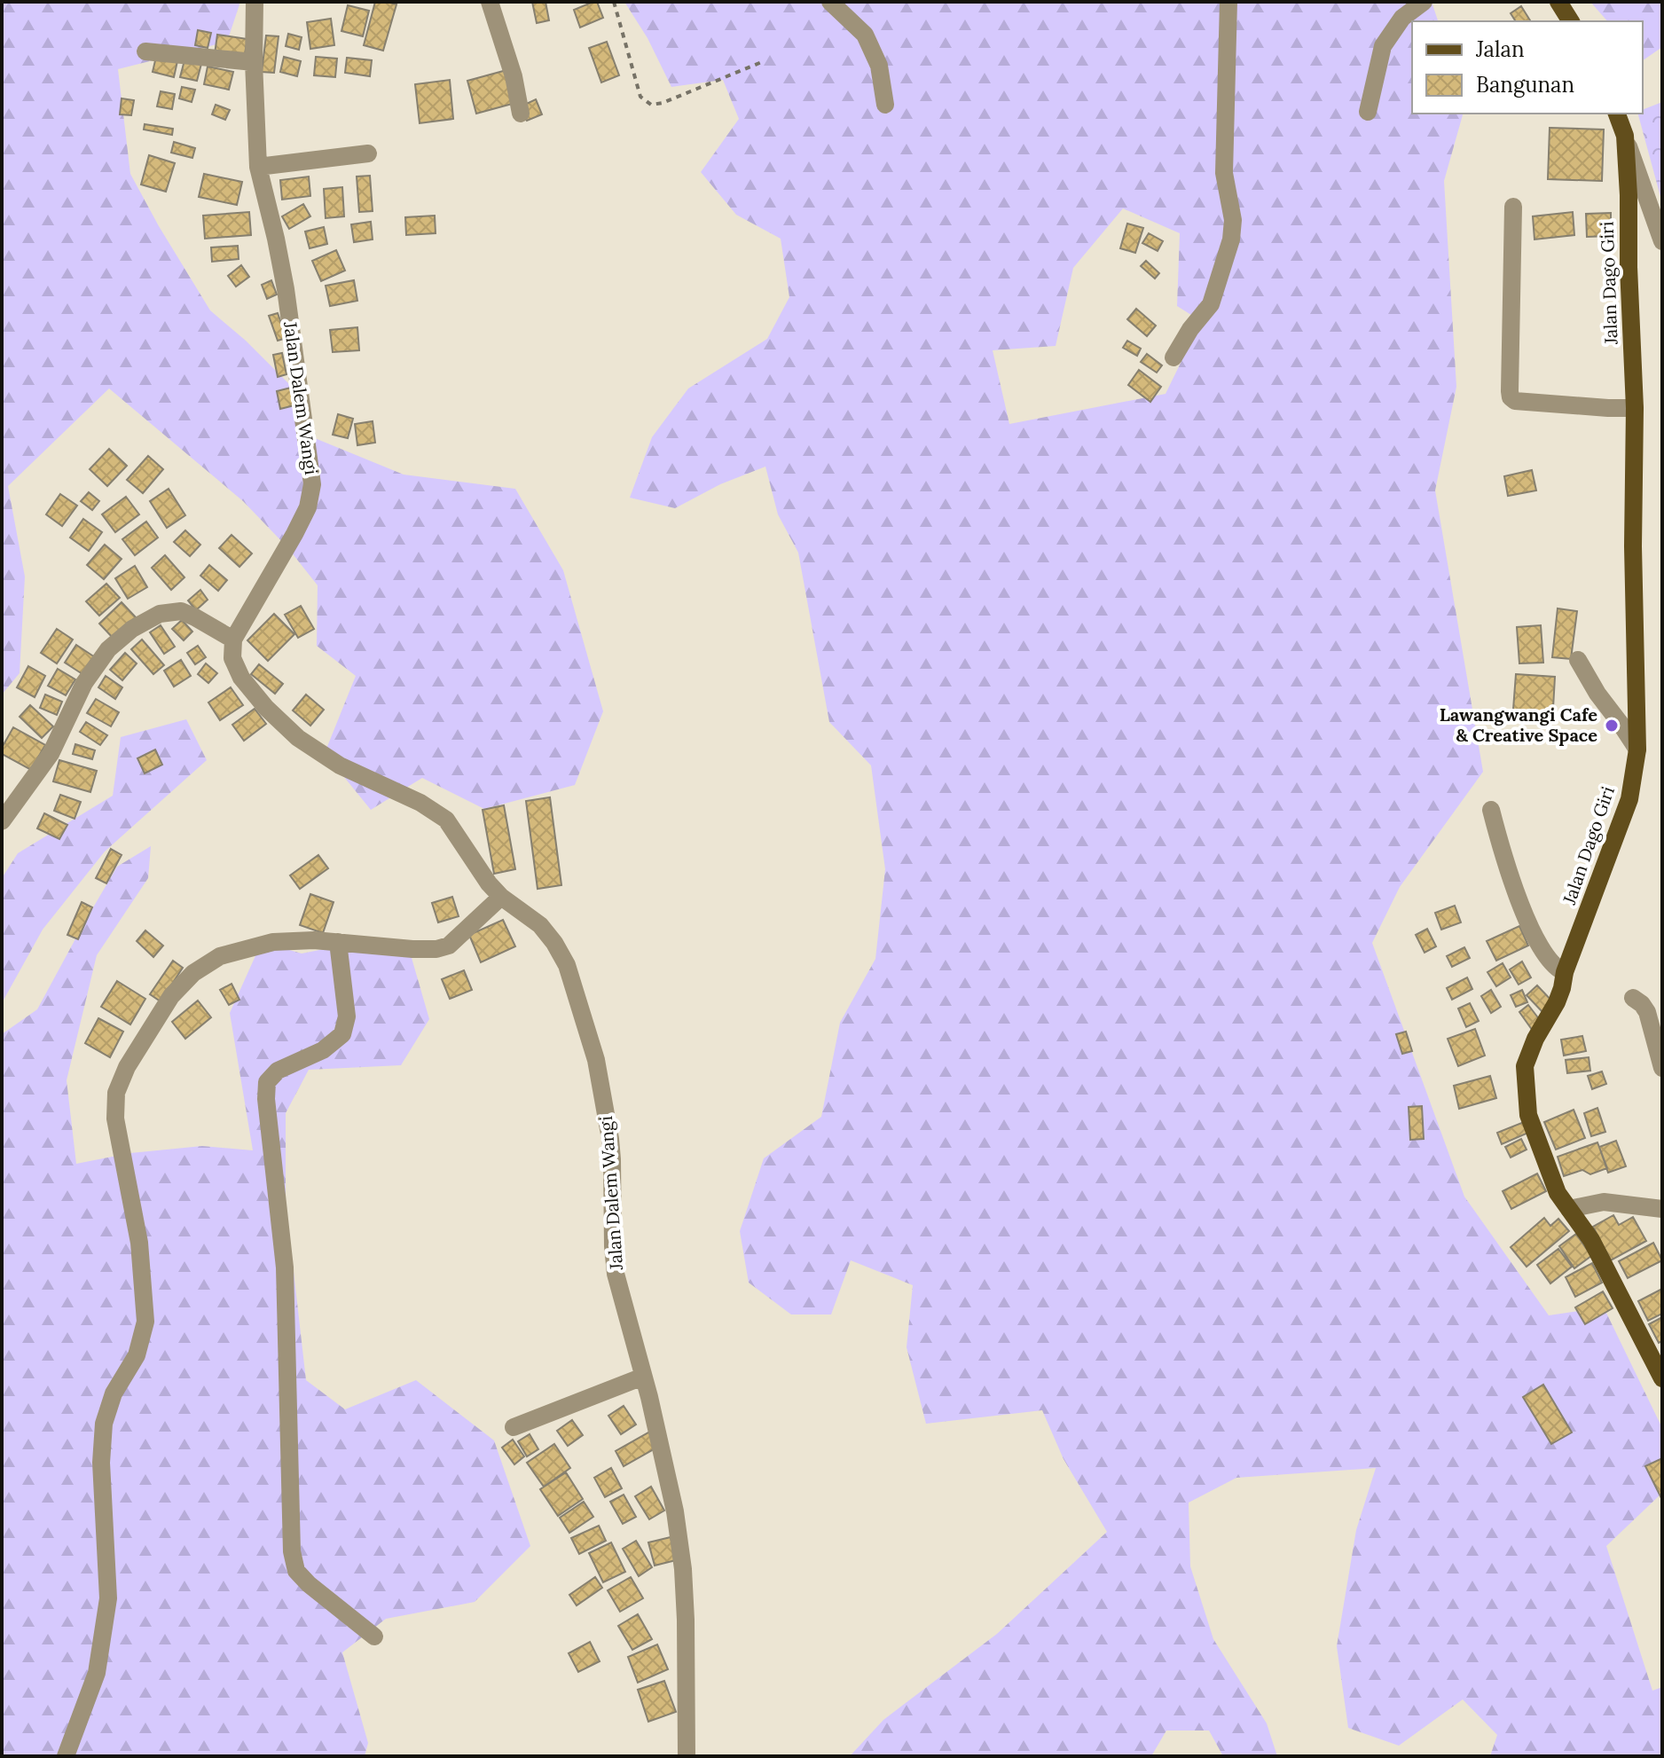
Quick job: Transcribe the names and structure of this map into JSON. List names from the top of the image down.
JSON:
{
  "streets": {
    "main road": ["Jalan Dago Giri"],
    "street": ["Jalan Dalem Wangi"]
  },
  "places": ["Lawangwangi Cafe & Creative Space"],
  "legend": ["Jalan", "Bangunan"]
}
